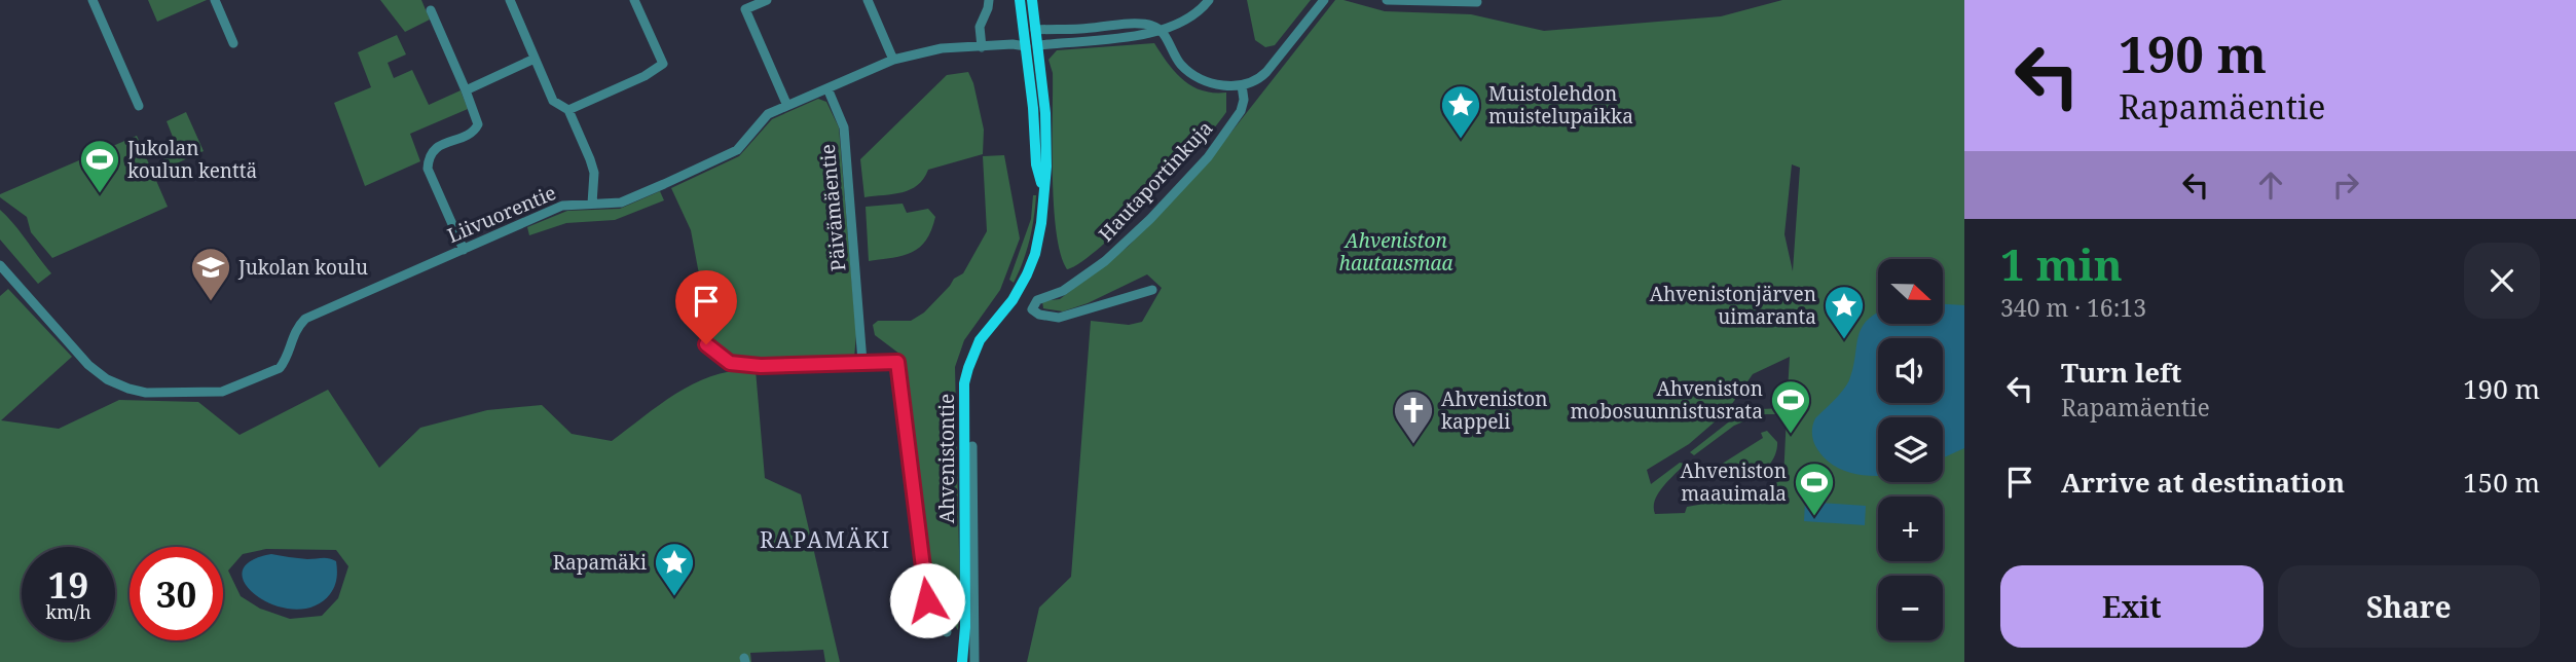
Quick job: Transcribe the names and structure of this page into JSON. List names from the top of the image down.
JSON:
{
  "streets": {
    "main road": ["Ahvenistontie"],
    "street": ["Hautaportinkuja", "Päivämäentie", "Liivuorentie"]
  },
  "crossings": [
    ["Päivämäentie", "Liivuorentie"],
    ["Liivuorentie", "Ahvenistontie"]
  ],
  "districts": ["RAPAMÄKI"],
  "parks": ["Ahveniston hautausmaa"],
  "places": {
    "place": ["Muistolehdon muistelupaikka", "Ahvenistonjärven uimaranta", "Rapamäki"],
    "sports": ["Jukolan koulun kenttä", "Ahveniston mobosuunnistusrata", "Ahveniston maauimala"],
    "school or university": ["Jukolan koulu"],
    "church": ["Ahveniston kappeli"]
  },
  "north": "right",
  "page": {
    "turn": ["190 m", "Rapamäentie"],
    "heading": ["1 min", "340 m · 16:13"],
    "map_buttons": ["+", "−"],
    "list": [
      {
        "name": "Turn left",
        "note": "Rapamäentie",
        "value": "190 m"
      },
      {
        "name": "Arrive at destination",
        "value": "150 m"
      }
    ],
    "speed": "19 km/h",
    "limit": "30",
    "buttons": ["Exit", "Share"]
  }
}
